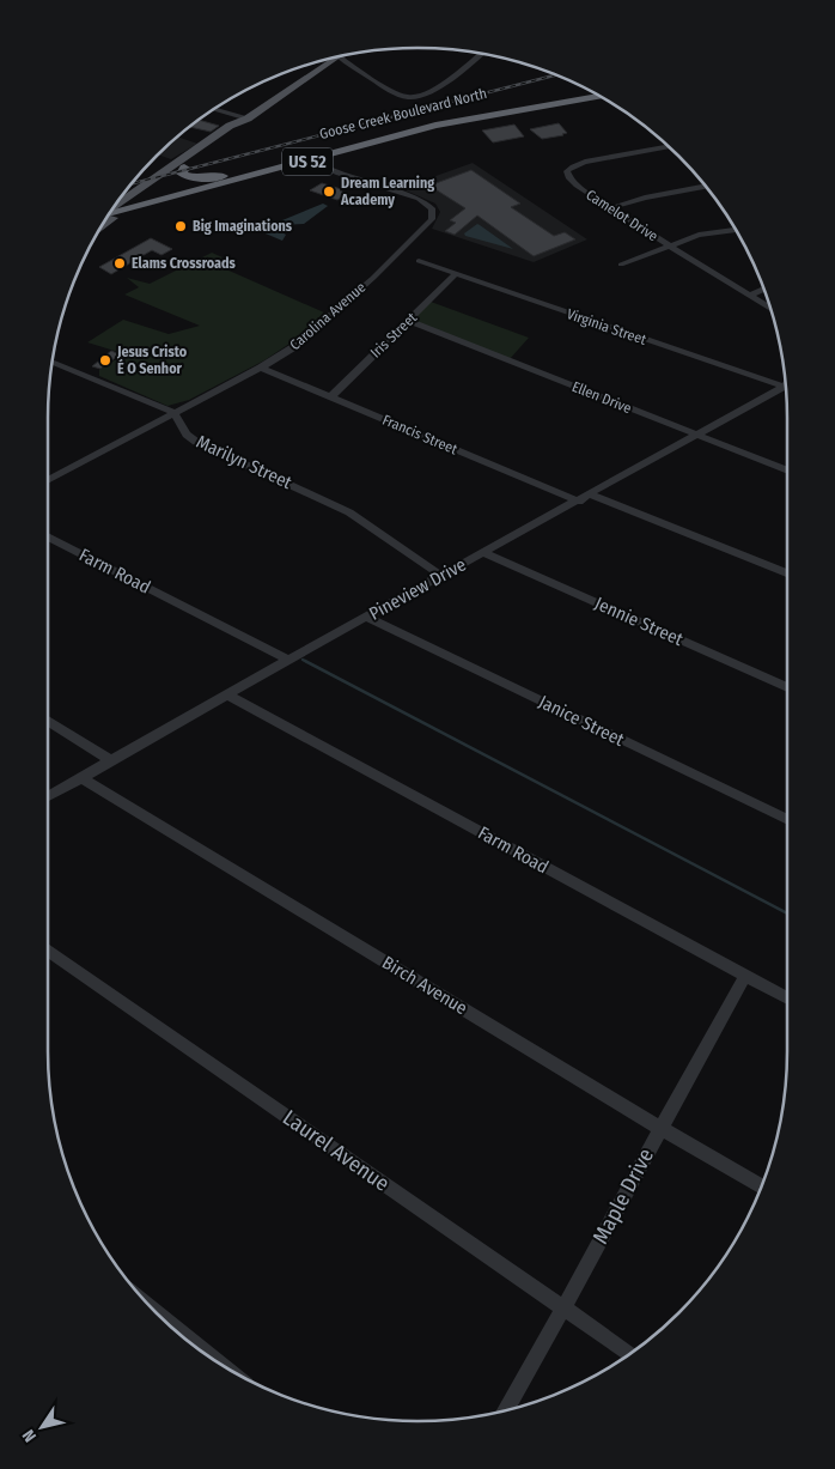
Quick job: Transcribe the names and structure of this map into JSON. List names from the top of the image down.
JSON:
{
  "streets": {
    "highway": ["Goose Creek Boulevard North", "US 52"],
    "street": [
      "Camelot Drive",
      "Carolina Avenue",
      "Virginia Street",
      "Iris Street",
      "Ellen Drive",
      "Francis Street",
      "Marilyn Street",
      "Farm Road",
      "Pineview Drive",
      "Jennie Street",
      "Janice Street",
      "Birch Avenue",
      "Laurel Avenue",
      "Maple Drive"
    ]
  },
  "crossings": [
    ["Goose Creek Boulevard North", "US 52"],
    ["US 52", "Carolina Avenue"],
    ["Carolina Avenue", "Francis Street"],
    ["Carolina Avenue", "Marilyn Street"],
    ["Virginia Street", "Iris Street"],
    ["Virginia Street", "Pineview Drive"],
    ["Iris Street", "Ellen Drive"],
    ["Iris Street", "Francis Street"],
    ["Ellen Drive", "Pineview Drive"],
    ["Francis Street", "Pineview Drive"],
    ["Marilyn Street", "Pineview Drive"],
    ["Farm Road", "Pineview Drive"],
    ["Farm Road", "Maple Drive"],
    ["Pineview Drive", "Jennie Street"],
    ["Pineview Drive", "Janice Street"],
    ["Pineview Drive", "Birch Avenue"],
    ["Birch Avenue", "Maple Drive"],
    ["Laurel Avenue", "Maple Drive"]
  ],
  "places": [
    "Dream Learning Academy",
    "Big Imaginations",
    "Elams Crossroads",
    "Jesus Cristo É O Senhor"
  ],
  "north": "bottom left"
}
